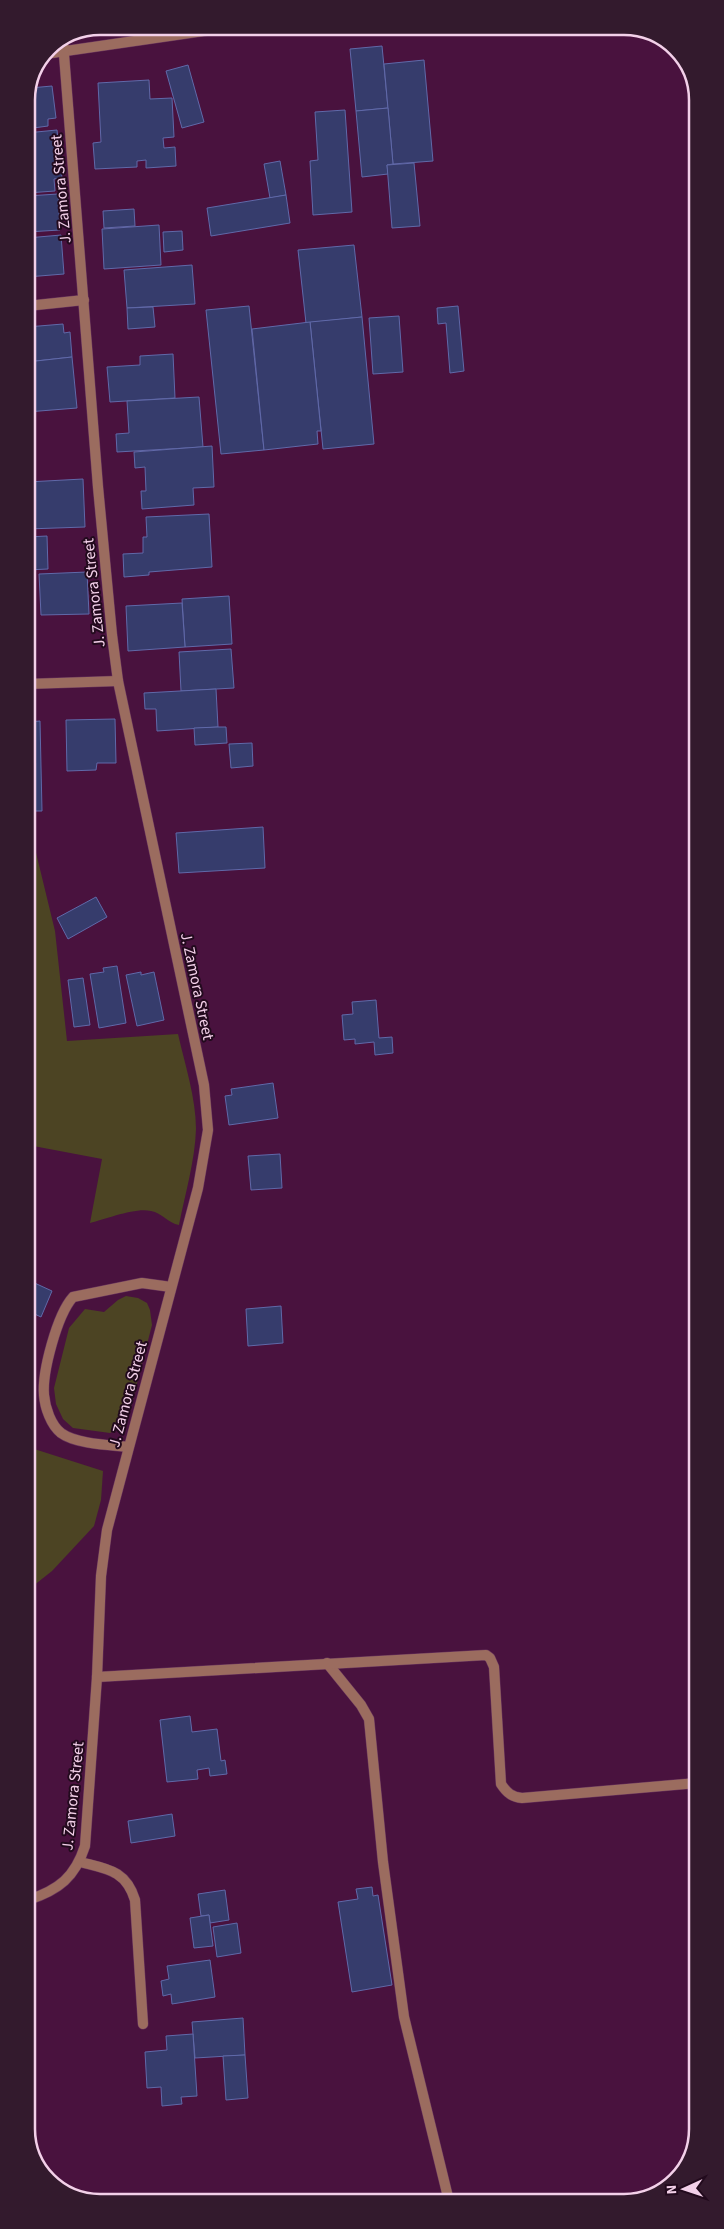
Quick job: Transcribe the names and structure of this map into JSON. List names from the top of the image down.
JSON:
{
  "streets": {
    "street": ["J. Zamora Street"]
  },
  "north": "left"
}
